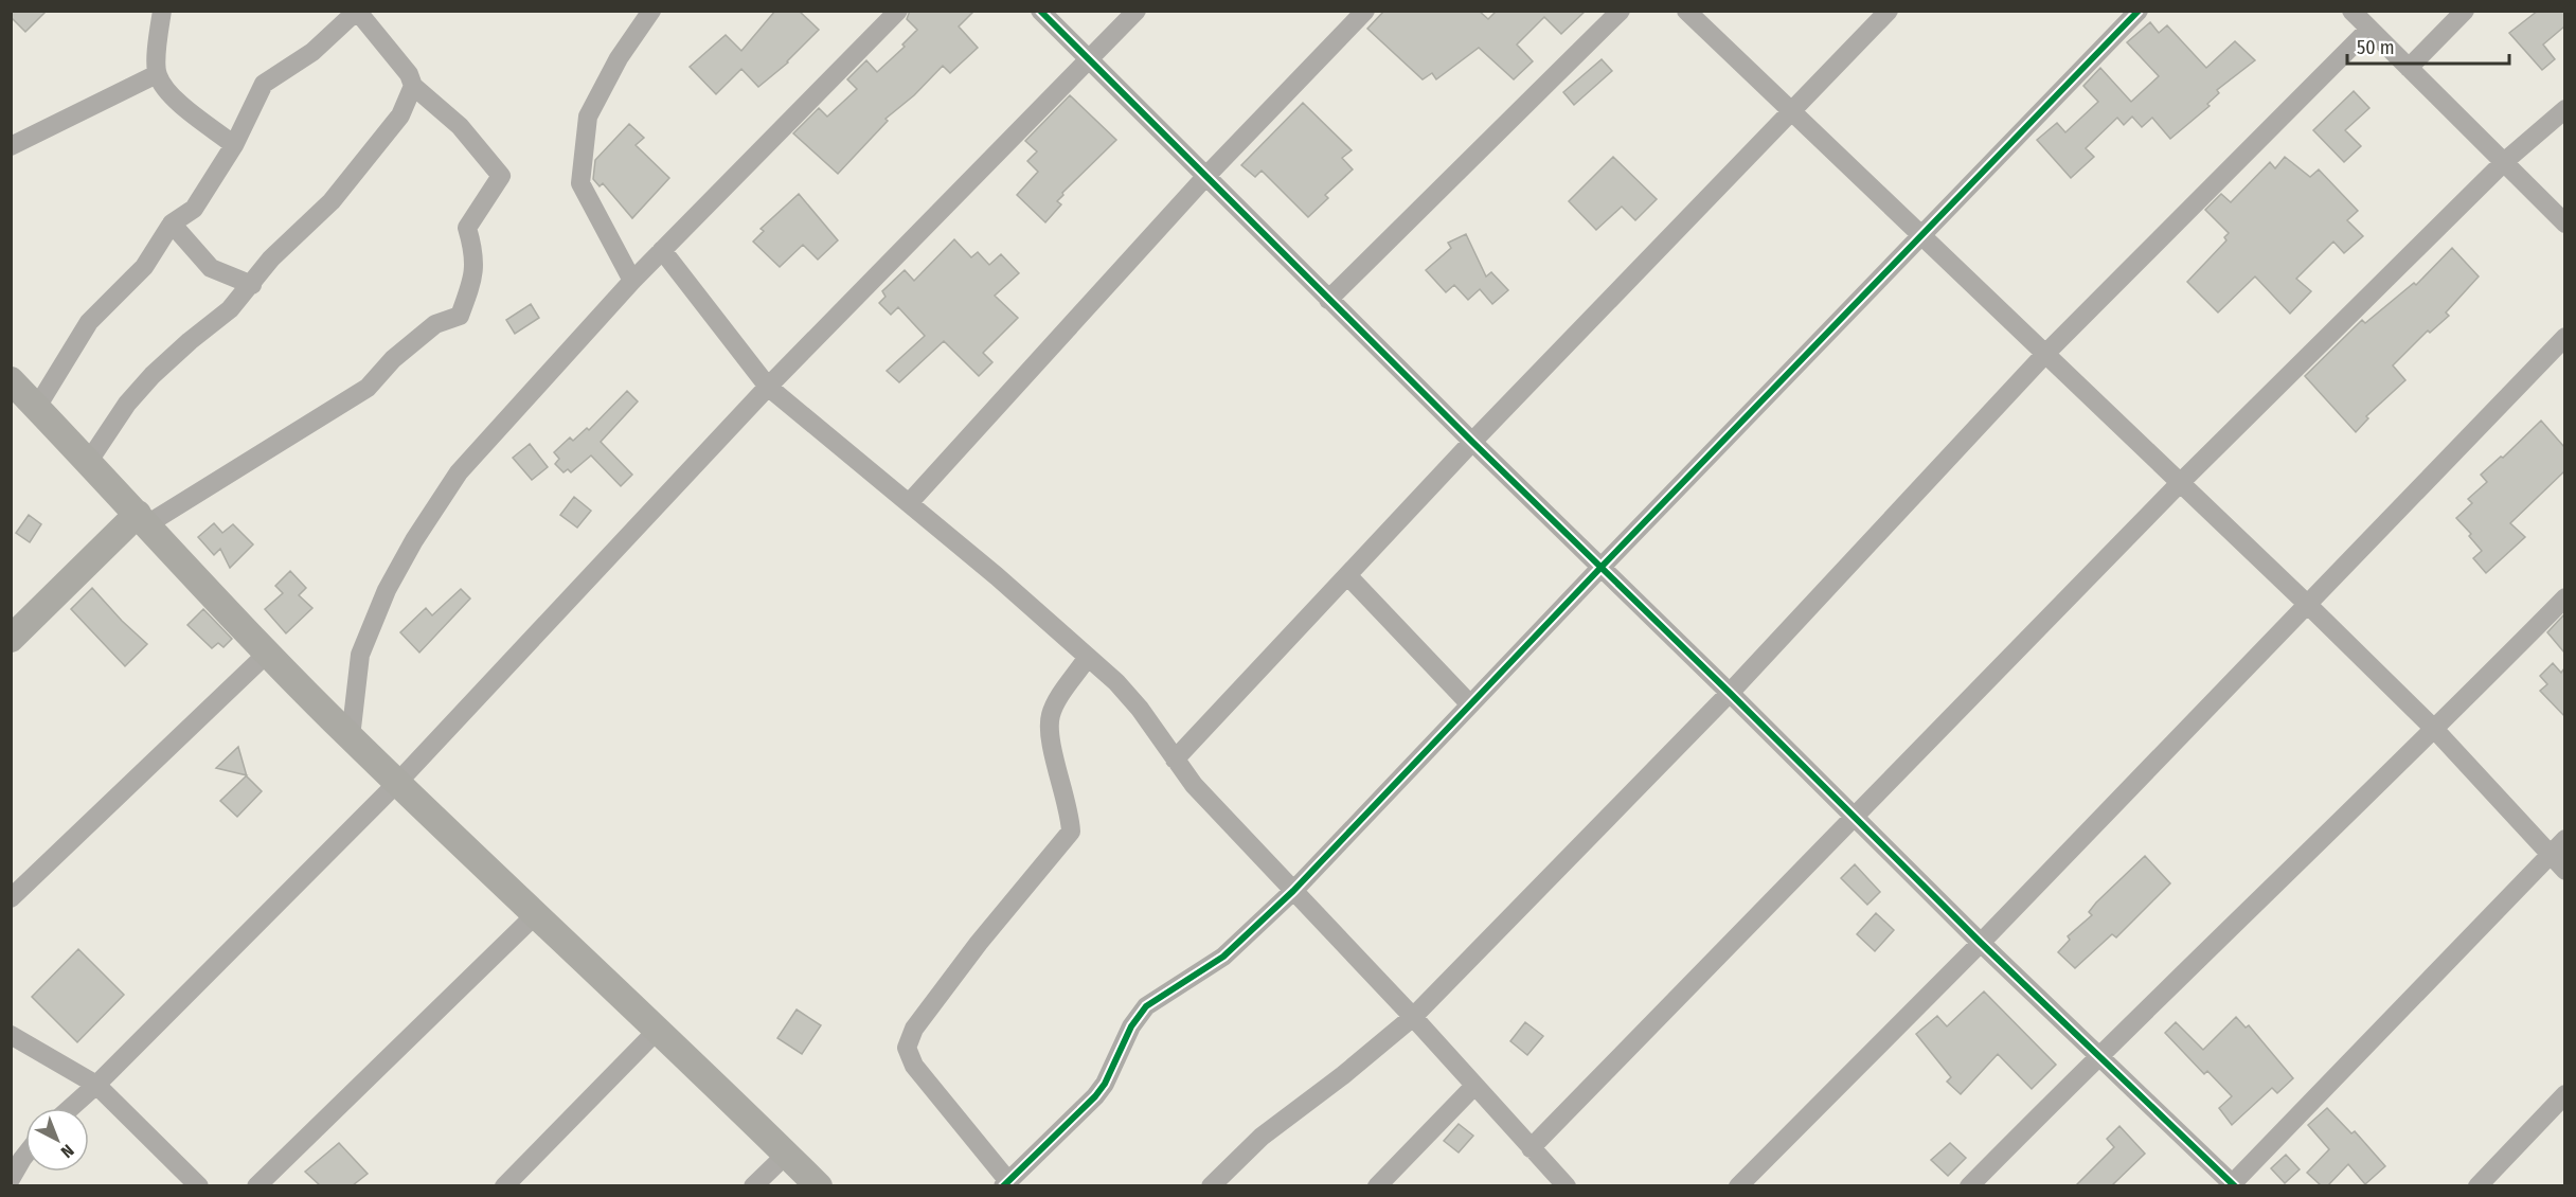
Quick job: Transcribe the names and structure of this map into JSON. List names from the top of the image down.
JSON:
{
  "scale_bar": "50 m",
  "north": "bottom right"
}
